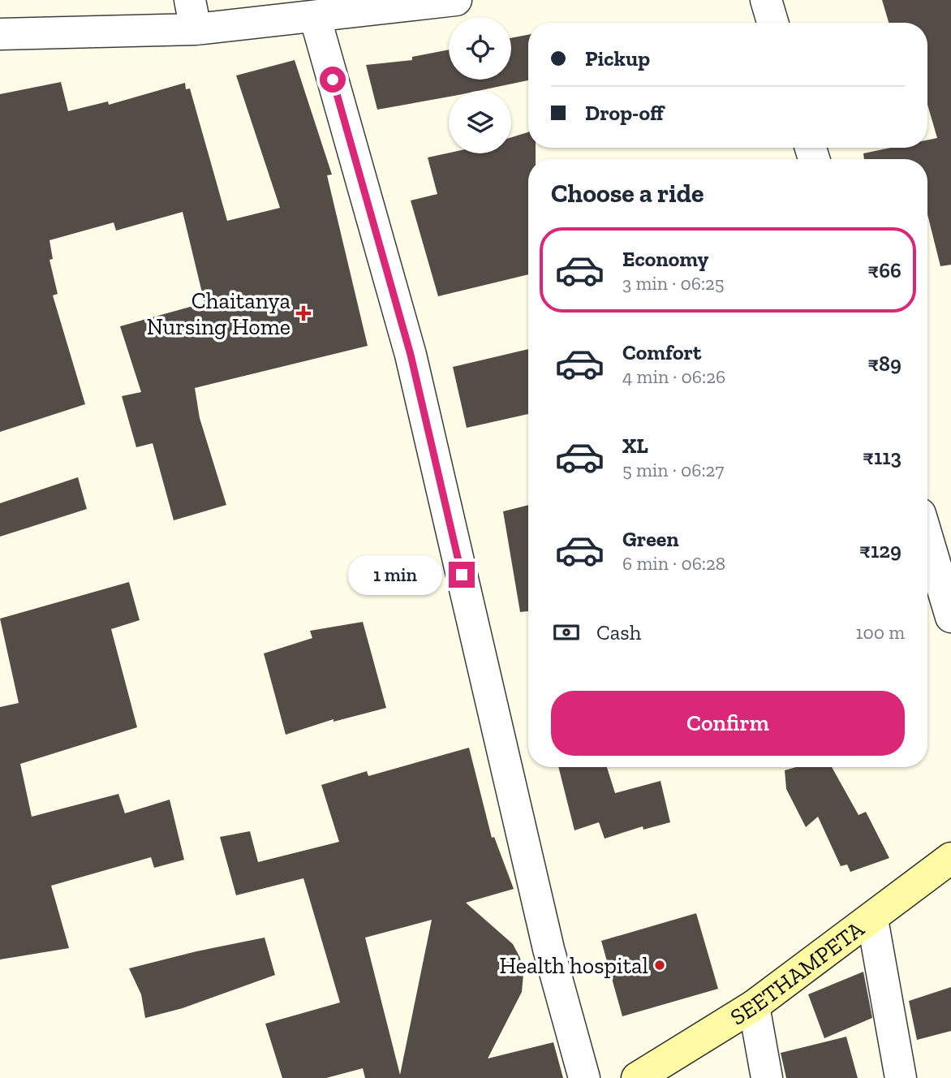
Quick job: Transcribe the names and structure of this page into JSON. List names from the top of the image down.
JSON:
{
  "streets": {
    "street": ["SEETHAMPETA"]
  },
  "places": {
    "health": ["Chaitanya Nursing Home"],
    "other": ["Health hospital"]
  },
  "page": {
    "banner": ["Pickup", "Drop-off"],
    "heading": "Choose a ride",
    "list": [
      {
        "name": "Economy",
        "note": "3 min · 06:25",
        "value": "₹66"
      },
      {
        "name": "Comfort",
        "note": "4 min · 06:26",
        "value": "₹89"
      },
      {
        "name": "XL",
        "note": "5 min · 06:27",
        "value": "₹113"
      },
      {
        "name": "Green",
        "note": "6 min · 06:28",
        "value": "₹129"
      }
    ],
    "bubble": "1 min",
    "pay": ["Cash", "100 m"],
    "buttons": "Confirm"
  }
}
